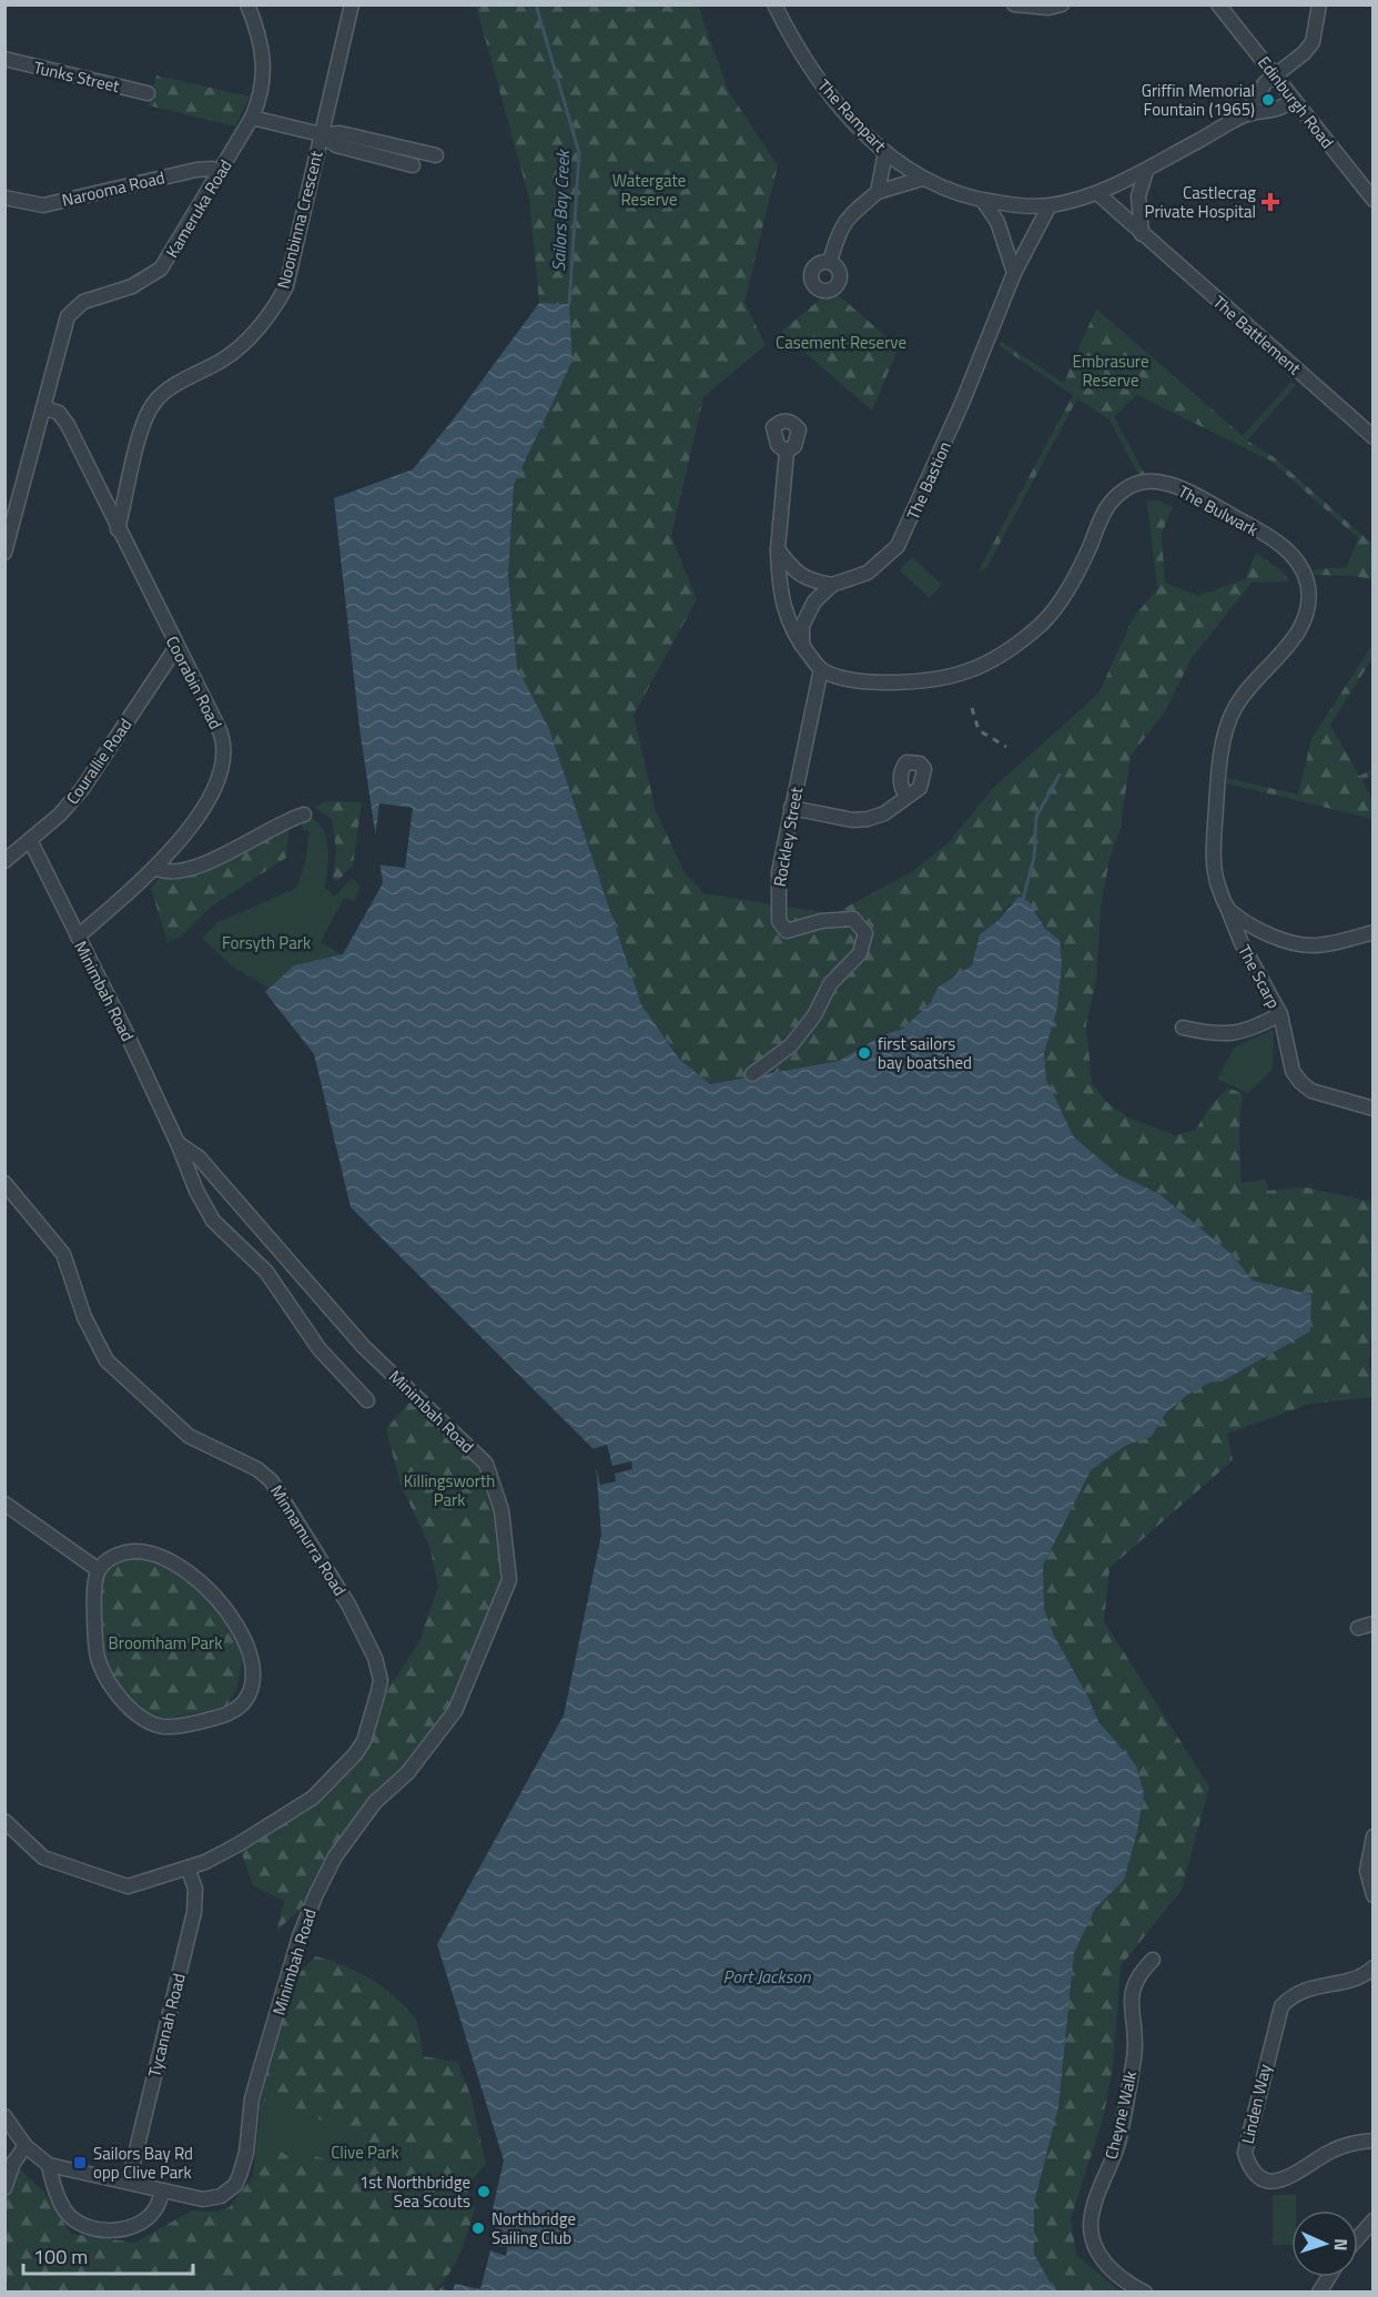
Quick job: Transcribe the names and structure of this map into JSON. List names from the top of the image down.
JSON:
{
  "streets": {
    "street": [
      "Tunks Street",
      "Edinburgh Road",
      "The Rampart",
      "Narooma Road",
      "Kameruka Road",
      "Noonbinna Crescent",
      "The Battlement",
      "The Bastion",
      "The Bulwark",
      "Coorabin Road",
      "Courallie Road",
      "Rockley Street",
      "The Scarp",
      "Minimbah Road",
      "Minnamurra Road",
      "Tycannah Road",
      "Linden Way",
      "Cheyne Walk"
    ]
  },
  "crossings": [
    ["The Rampart", "The Battlement"],
    ["The Rampart", "The Bastion"],
    ["Narooma Road", "Kameruka Road"],
    ["Kameruka Road", "Coorabin Road"],
    ["Noonbinna Crescent", "Coorabin Road"],
    ["The Bulwark", "Rockley Street"],
    ["The Bulwark", "The Scarp"],
    ["Coorabin Road", "Courallie Road"],
    ["Coorabin Road", "Minimbah Road"],
    ["Courallie Road", "Minimbah Road"],
    ["Minnamurra Road", "Tycannah Road"]
  ],
  "water": ["Sailors Bay Creek", "Port Jackson"],
  "parks": [
    "Watergate Reserve",
    "Casement Reserve",
    "Embrasure Reserve",
    "Forsyth Park",
    "Killingsworth Park",
    "Broomham Park",
    "Clive Park"
  ],
  "places": {
    "other": [
      "Griffin Memorial Fountain (1965)",
      "first sailors bay boatshed",
      "1st Northbridge Sea Scouts",
      "Northbridge Sailing Club"
    ],
    "health": ["Castlecrag Private Hospital"],
    "transit": ["Sailors Bay Rd opp Clive Park"]
  },
  "scale_bar": "100 m",
  "north": "right"
}
